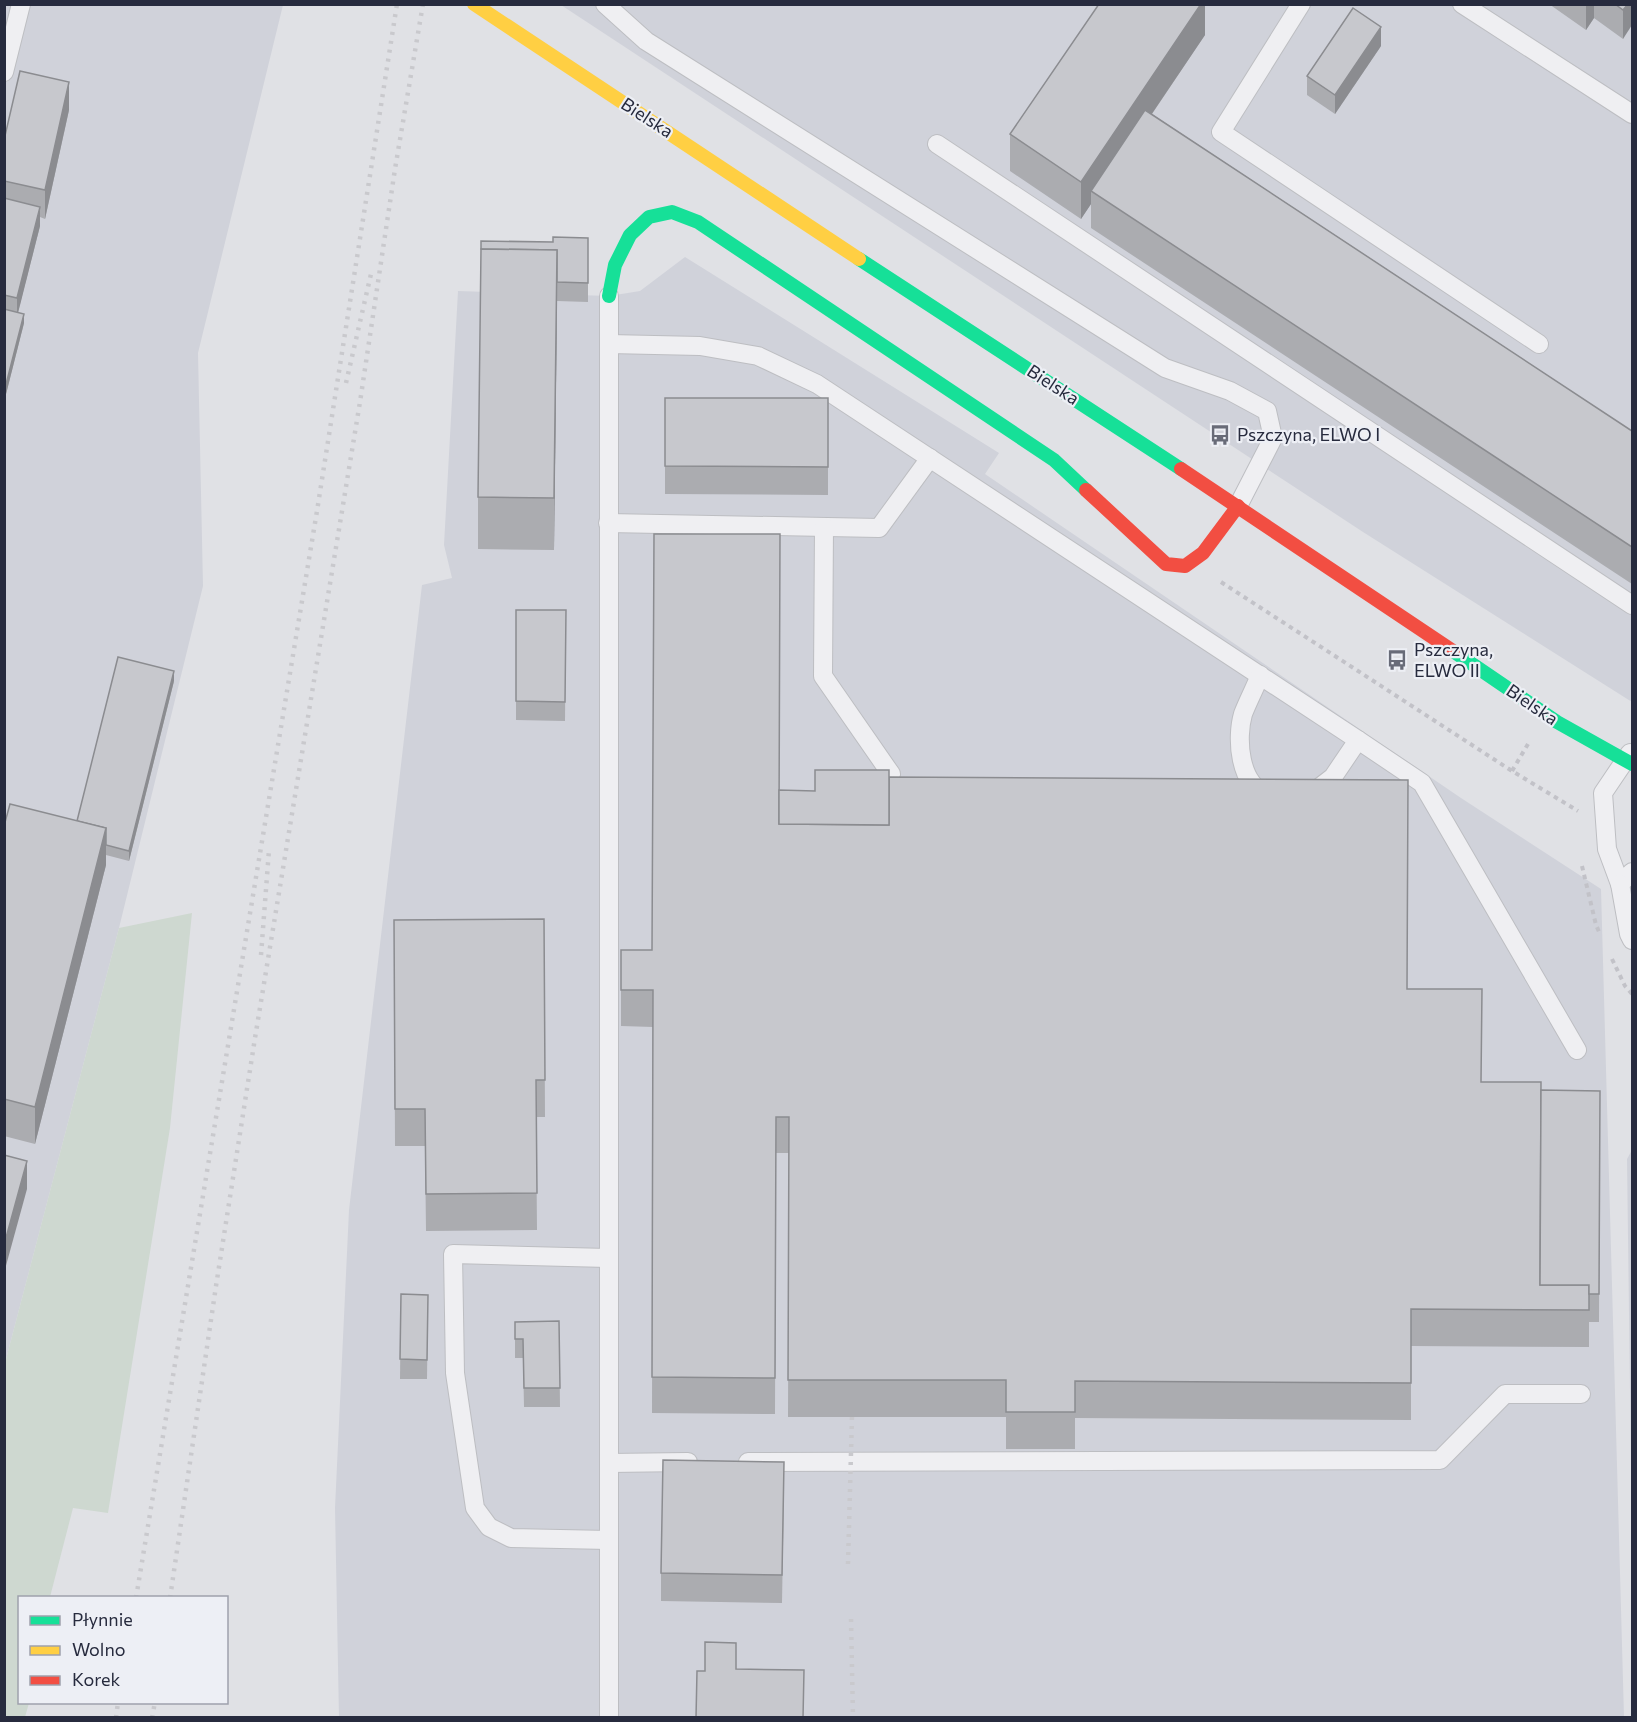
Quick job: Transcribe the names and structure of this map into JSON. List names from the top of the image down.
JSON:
{
  "streets": {
    "main road": ["Bielska"]
  },
  "places": {
    "bus stop": ["Pszczyna, ELWO I", "Pszczyna, ELWO II"]
  },
  "legend": ["Płynnie", "Wolno", "Korek"]
}
